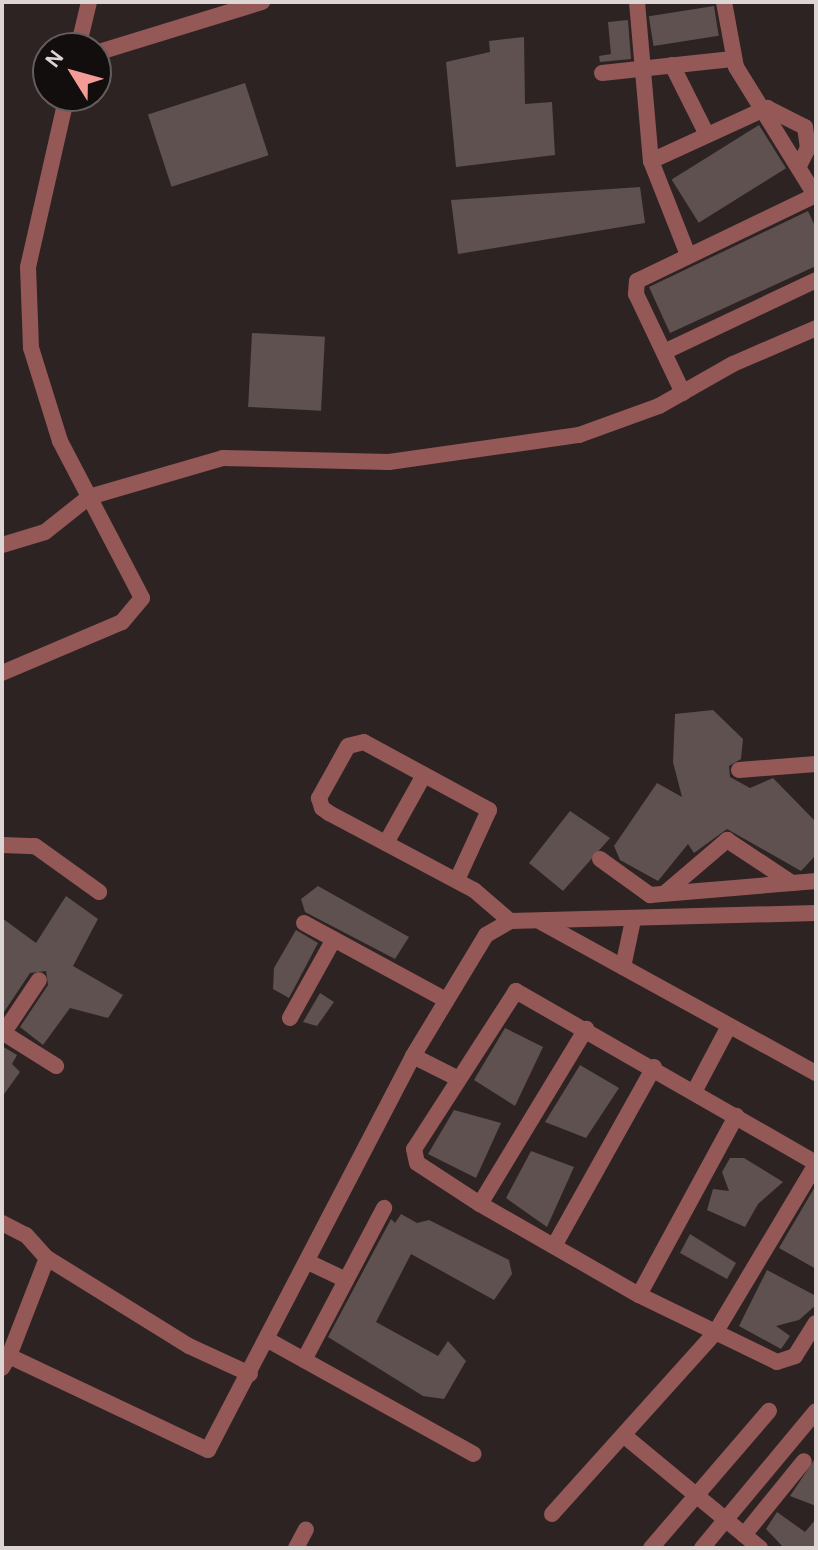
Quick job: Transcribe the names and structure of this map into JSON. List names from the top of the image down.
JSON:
{
  "north": "top left"
}
